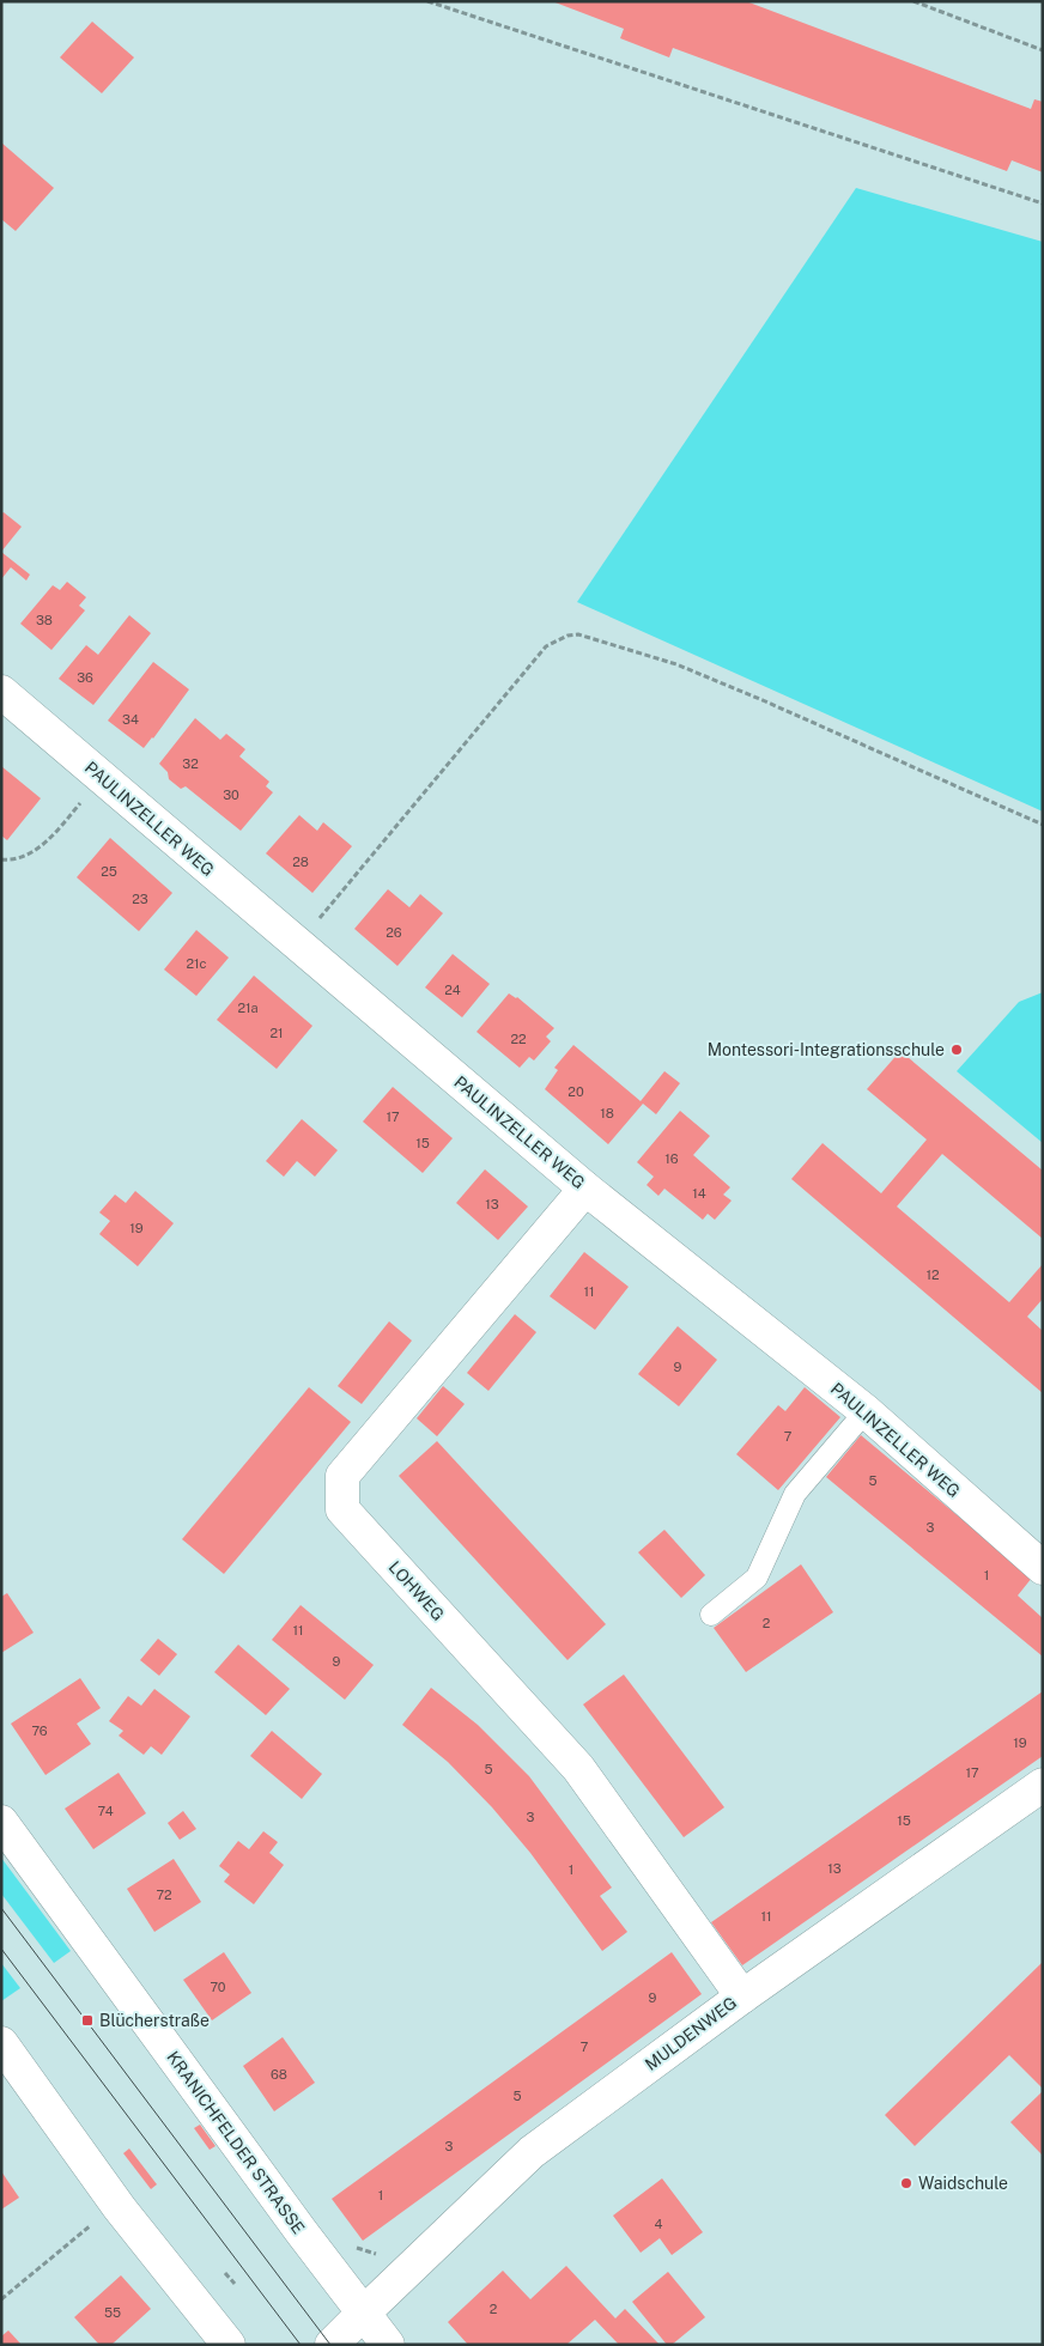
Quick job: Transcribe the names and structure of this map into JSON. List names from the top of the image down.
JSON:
{
  "streets": {
    "street": [
      "PAULINZELLER WEG",
      "LOHWEG",
      "MULDENWEG",
      "KRANICHFELDER STRASSE"
    ]
  },
  "crossings": [
    ["PAULINZELLER WEG", "LOHWEG"],
    ["LOHWEG", "MULDENWEG"],
    ["MULDENWEG", "KRANICHFELDER STRASSE"]
  ],
  "places": {
    "other": ["Montessori-Integrationsschule", "Waidschule"],
    "transit": ["Blücherstraße"]
  },
  "house_numbers": [
    "38",
    "36",
    "34",
    "32",
    "30",
    "28",
    "25",
    "23",
    "26",
    "21c",
    "24",
    "21a",
    "21",
    "22",
    "20",
    "18",
    "17",
    "15",
    "16",
    "14",
    "13",
    "19",
    "12",
    "11",
    "9",
    "7",
    "5",
    "3",
    "1",
    "2",
    "11",
    "9",
    "76",
    "19",
    "5",
    "17",
    "74",
    "3",
    "15",
    "13",
    "1",
    "72",
    "11",
    "70",
    "9",
    "7",
    "68",
    "5",
    "3",
    "1",
    "4",
    "2",
    "55"
  ]
}
